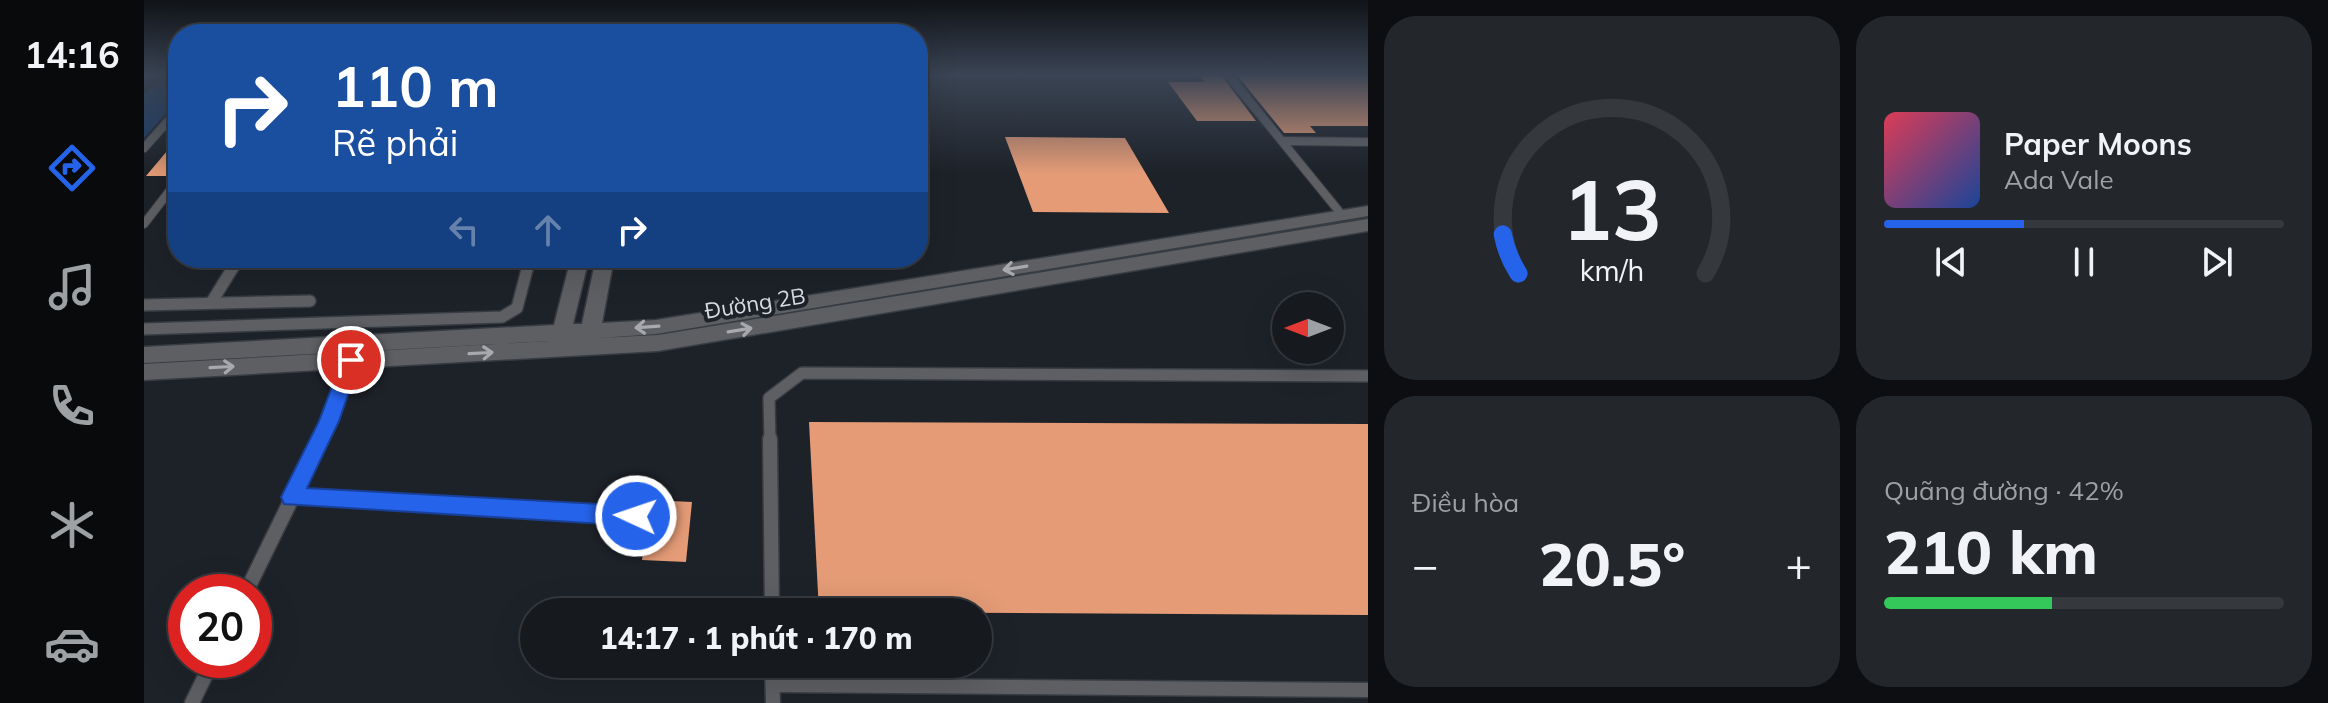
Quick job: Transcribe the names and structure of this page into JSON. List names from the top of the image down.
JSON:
{
  "streets": {
    "street": ["Đường 2B"]
  },
  "north": "left",
  "page": {
    "tabs": "14:16",
    "turn": ["110 m", "Rẽ phải"],
    "song": ["Paper Moons", "Ada Vale"],
    "tile": [
      "Điều hòa",
      ["Quãng đường · 42%", "210 km"]
    ],
    "heat": ["−", "20.5°", "+"],
    "limit": "20",
    "trip": "14:17 · 1 phút · 170 m",
    "gauge": ["13", "km/h"]
  }
}
